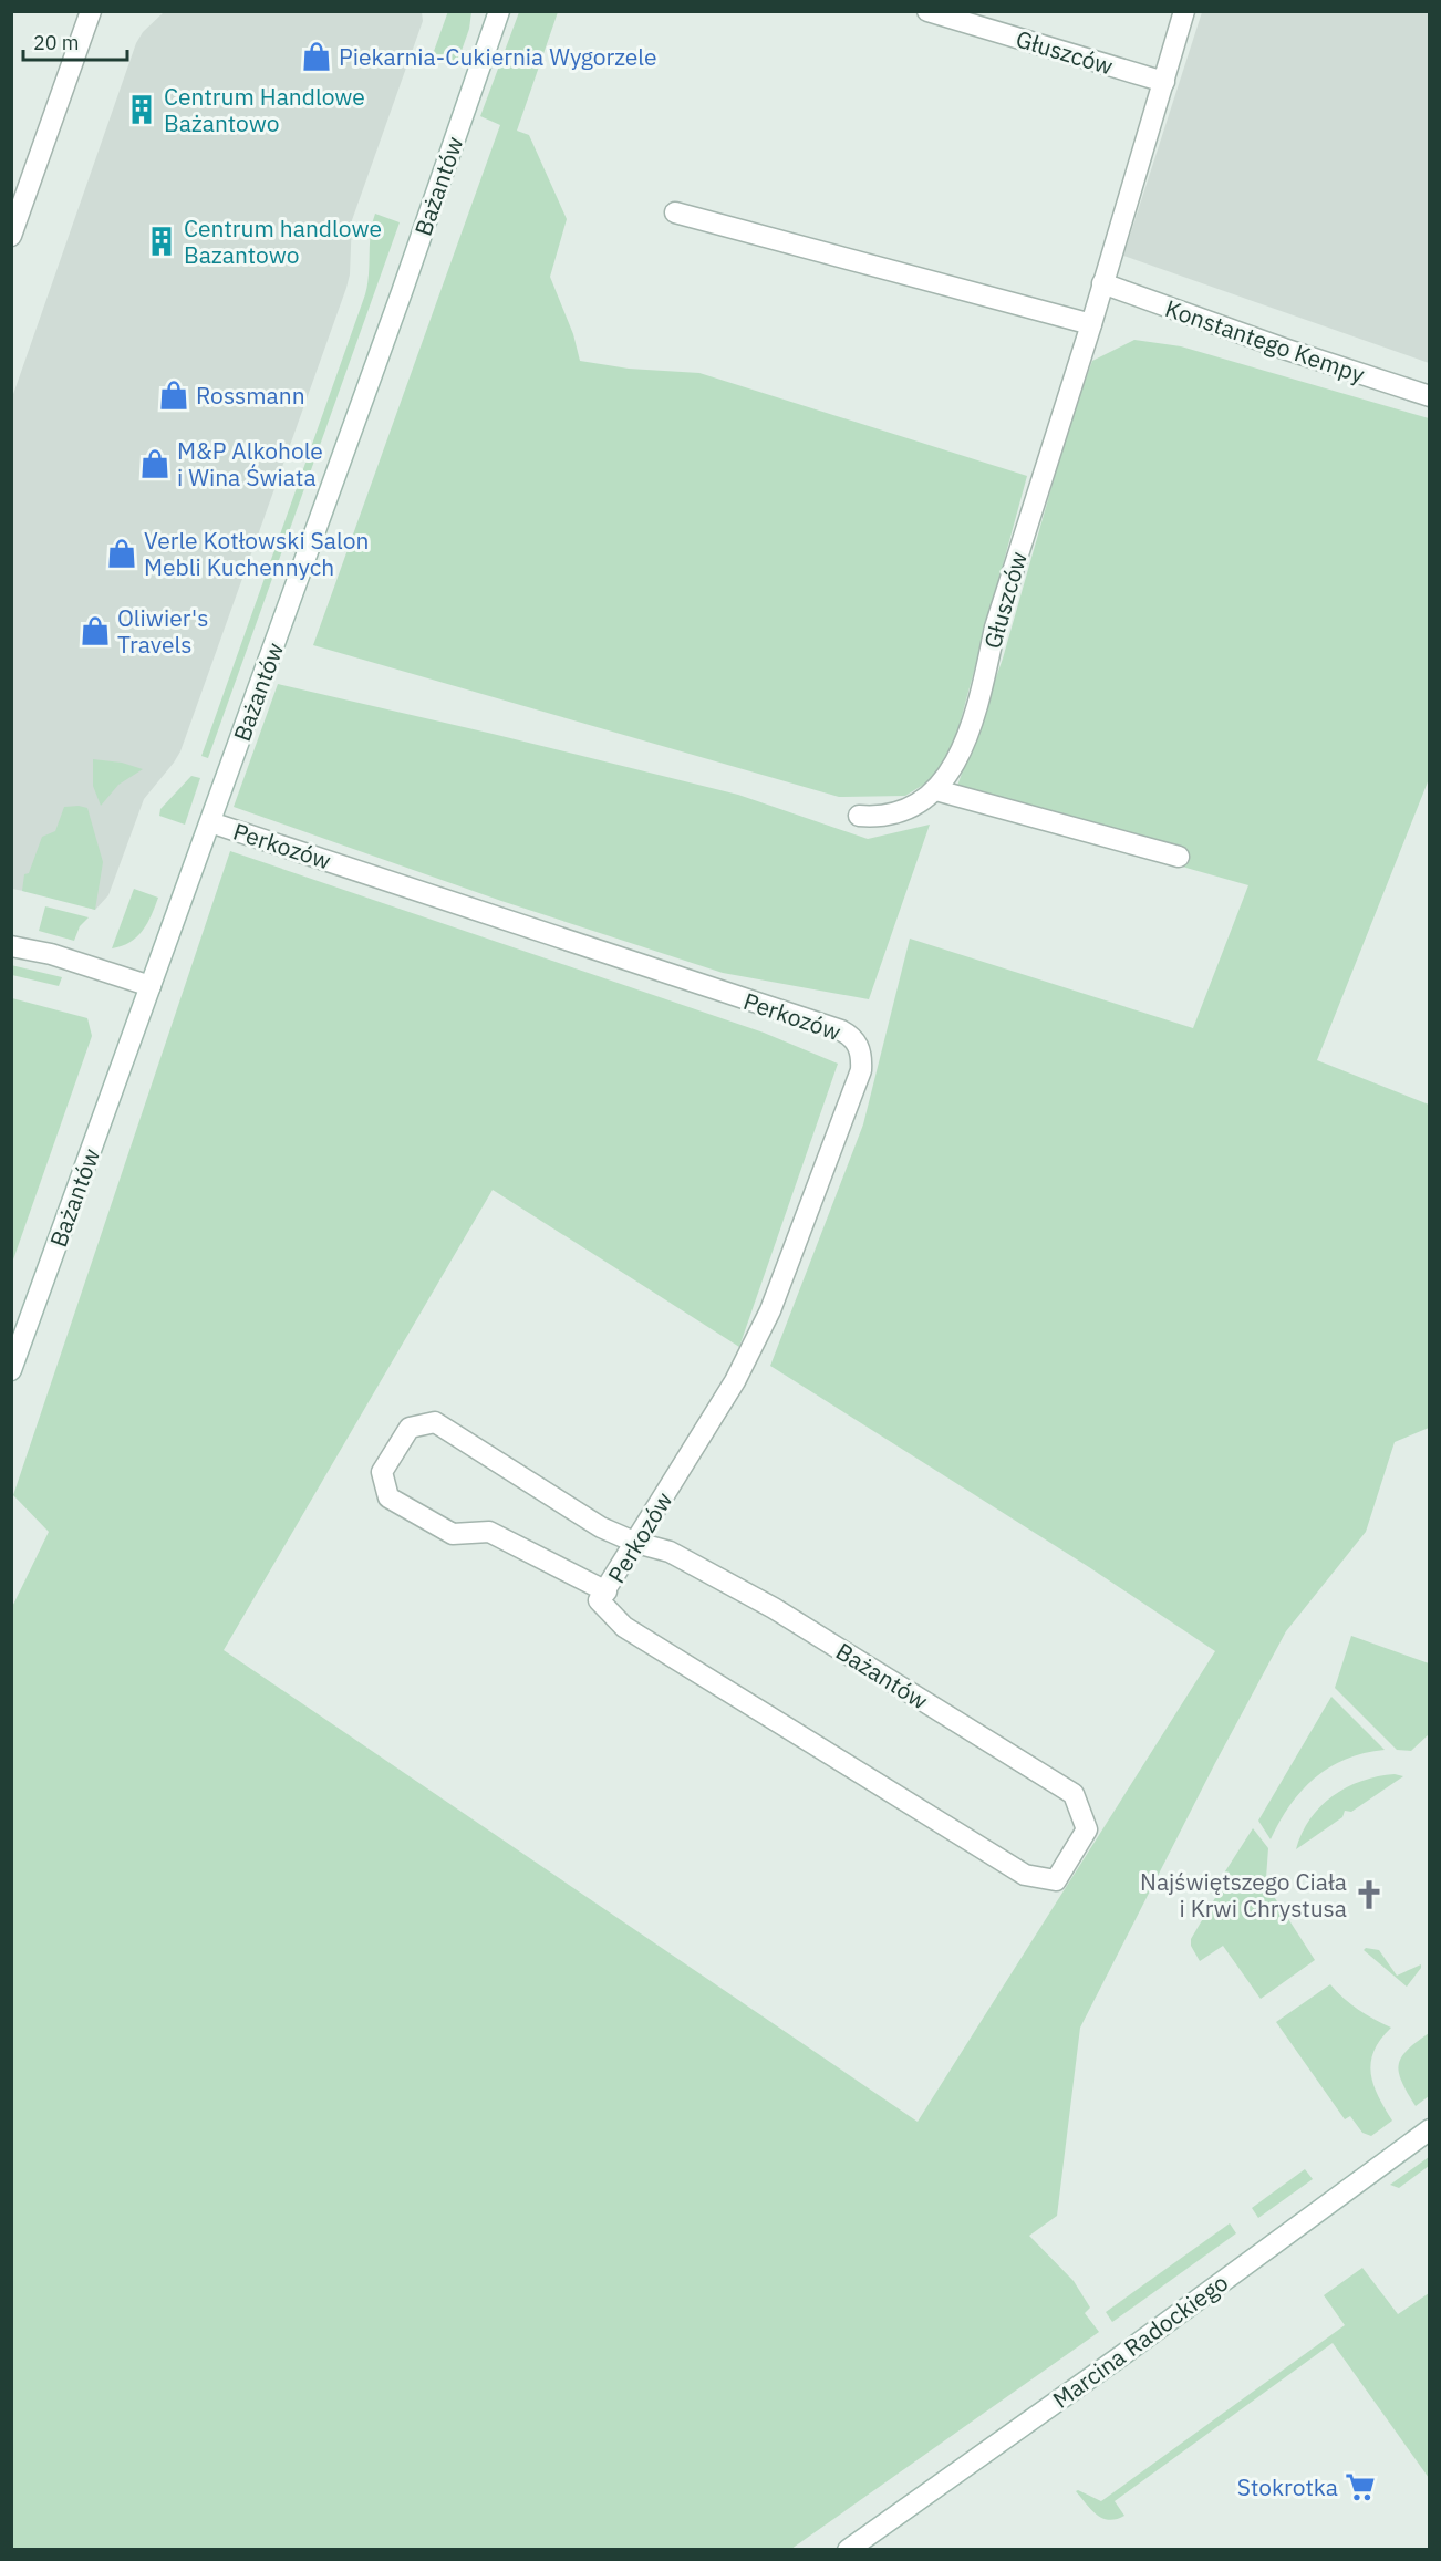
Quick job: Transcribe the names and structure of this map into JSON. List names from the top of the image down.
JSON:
{
  "streets": {
    "street": [
      "Głuszców",
      "Bażantów",
      "Konstantego Kempy",
      "Perkozów",
      "Marcina Radockiego"
    ]
  },
  "crossings": [
    ["Głuszców", "Konstantego Kempy"],
    ["Bażantów", "Perkozów"]
  ],
  "places": {
    "shop": [
      "Piekarnia-Cukiernia Wygorzele",
      "Rossmann",
      "M&P Alkohole i Wina Świata",
      "Verle Kotłowski Salon Mebli Kuchennych",
      "Oliwier's Travels"
    ],
    "building": ["Centrum Handlowe Bażantowo", "Centrum handlowe Bazantowo"],
    "church": ["Najświętszego Ciała i Krwi Chrystusa"],
    "supermarket": ["Stokrotka"]
  },
  "scale_bar": "20 m"
}
